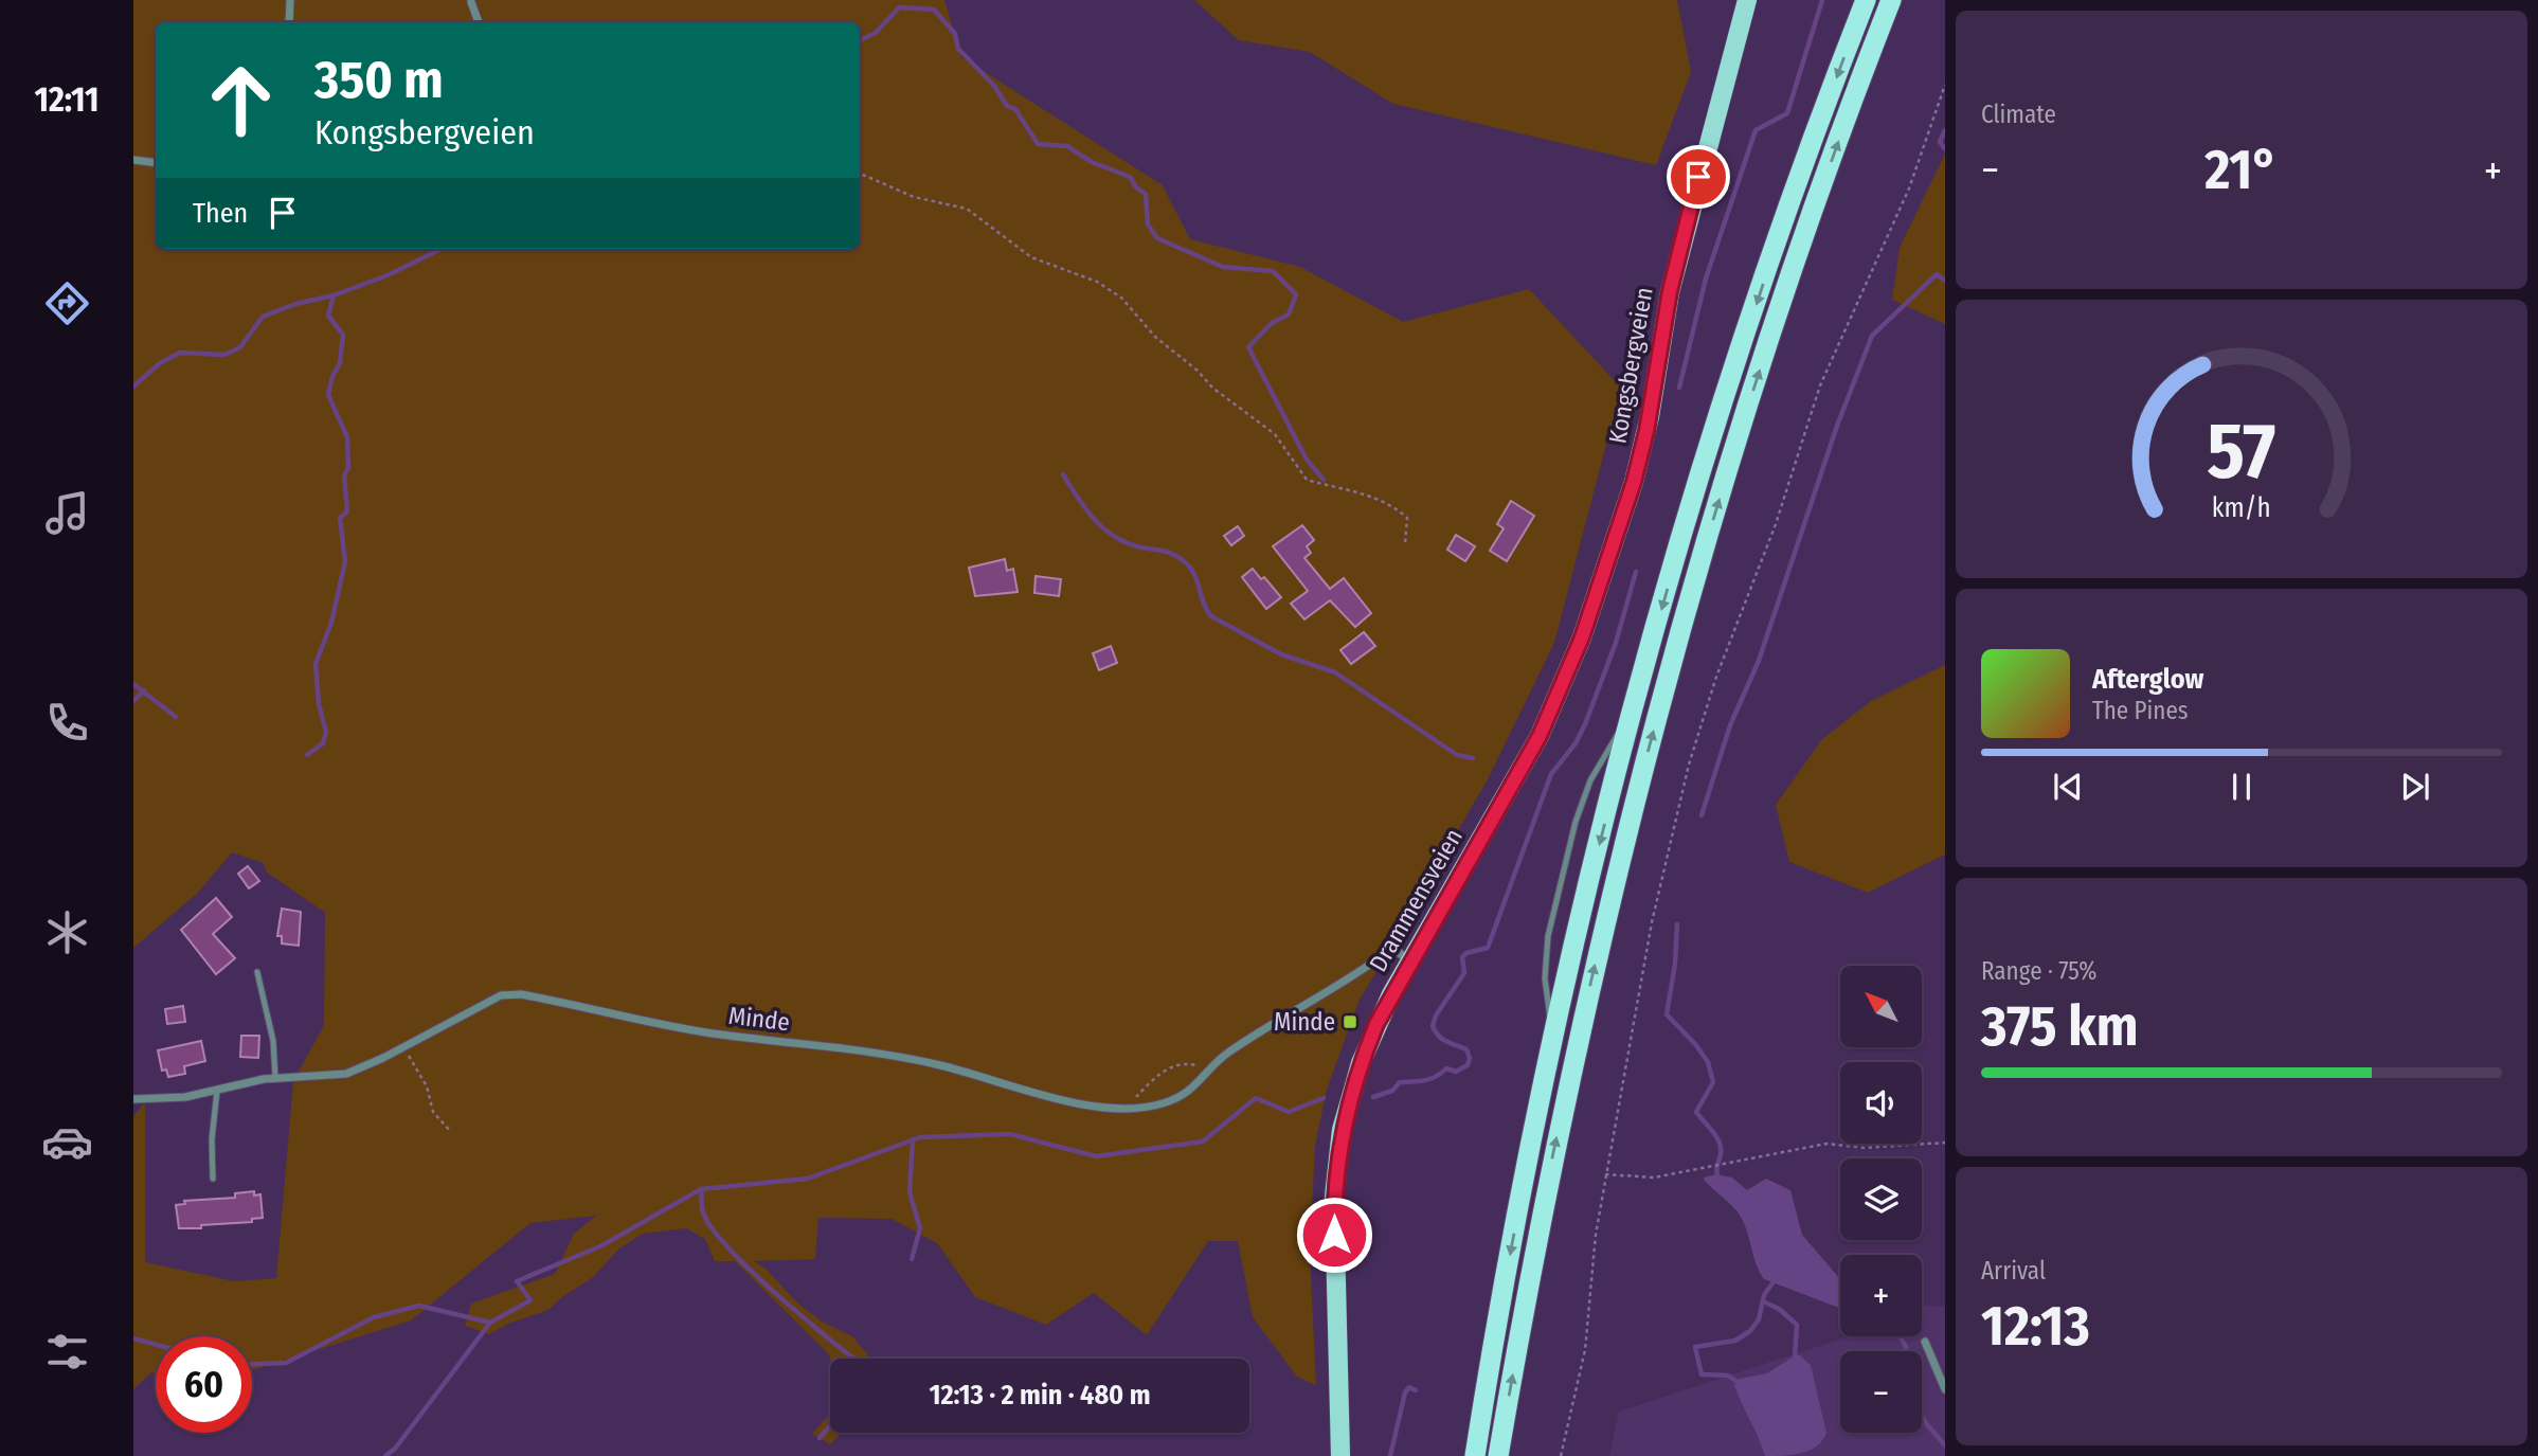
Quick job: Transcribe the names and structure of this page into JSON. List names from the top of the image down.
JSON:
{
  "streets": {
    "main road": ["Kongsbergveien", "Drammensveien"],
    "street": ["Minde"]
  },
  "crossings": [
    ["Kongsbergveien", "Drammensveien"],
    ["Drammensveien", "Minde"]
  ],
  "places": {
    "transit": ["Minde"]
  },
  "north": "top left",
  "page": {
    "tabs": "12:11",
    "tile": [
      "Climate",
      ["Range · 75%", "375 km"],
      ["Arrival", "12:13"]
    ],
    "turn": ["350 m", "Kongsbergveien"],
    "heat": ["−", "21°", "+"],
    "then": "Then",
    "song": ["Afterglow", "The Pines"],
    "map_buttons": ["+", "−"],
    "limit": "60",
    "trip": "12:13 · 2 min · 480 m",
    "gauge": ["57", "km/h"]
  }
}
